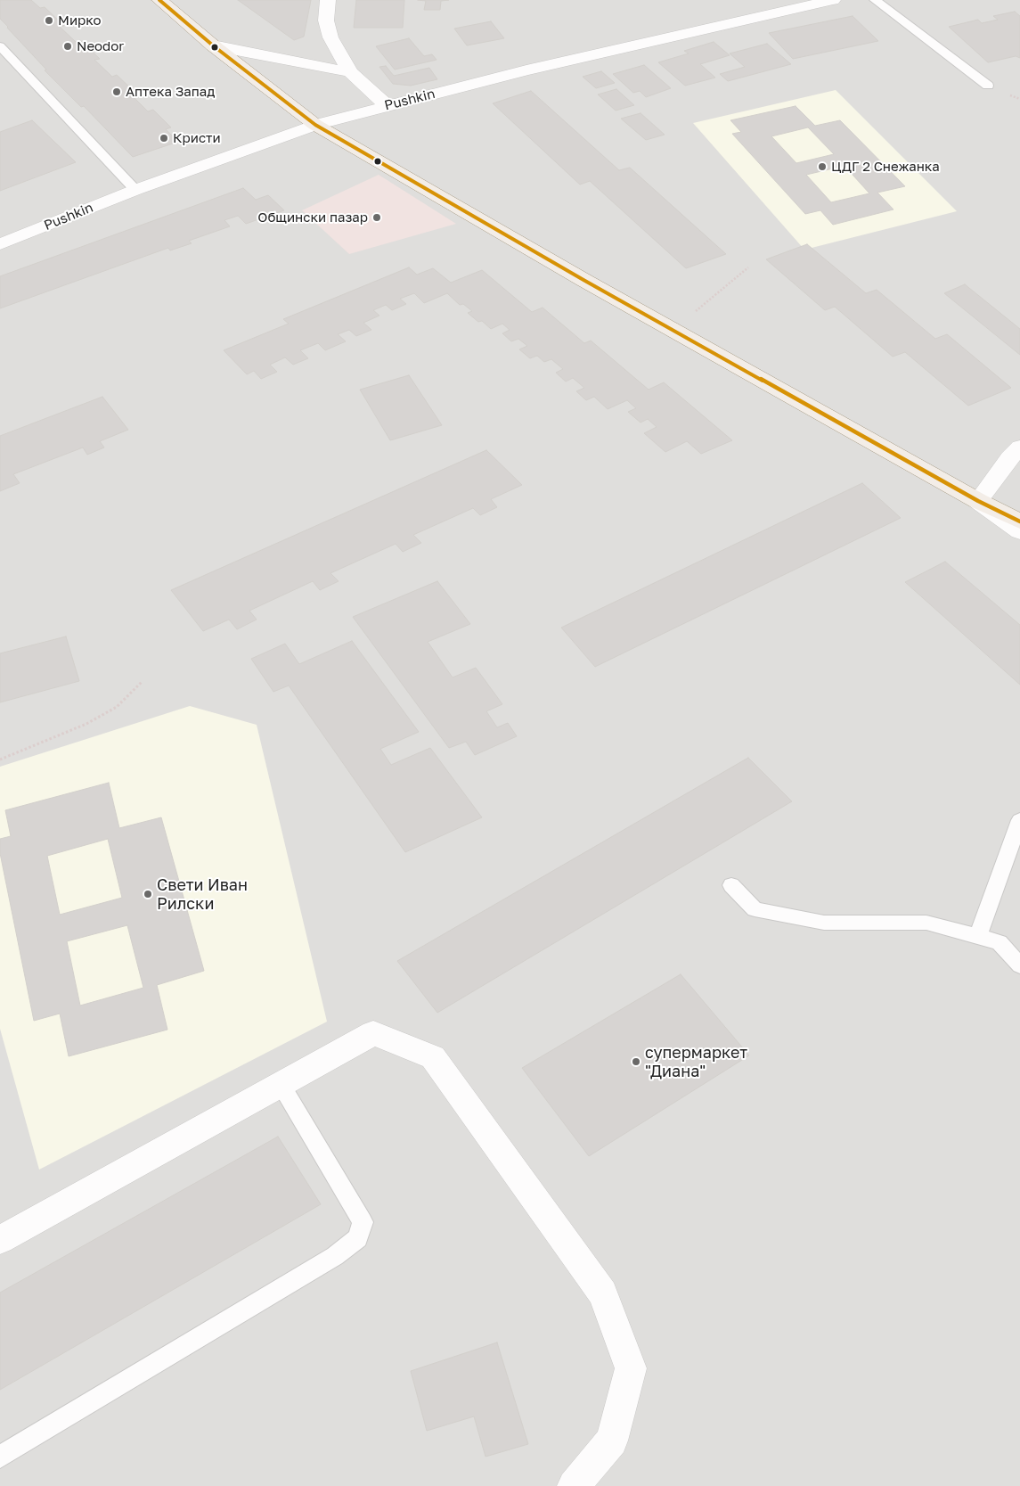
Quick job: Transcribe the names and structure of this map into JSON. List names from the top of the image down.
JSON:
{
  "streets": {
    "street": ["Pushkin"]
  },
  "places": [
    "Мирко",
    "Neodor",
    "Аптека Запад",
    "Кристи",
    "ЦДГ 2 Снежанка",
    "Общински пазар",
    "Свети Иван Рилски",
    "супермаркет \"Диана\""
  ]
}
